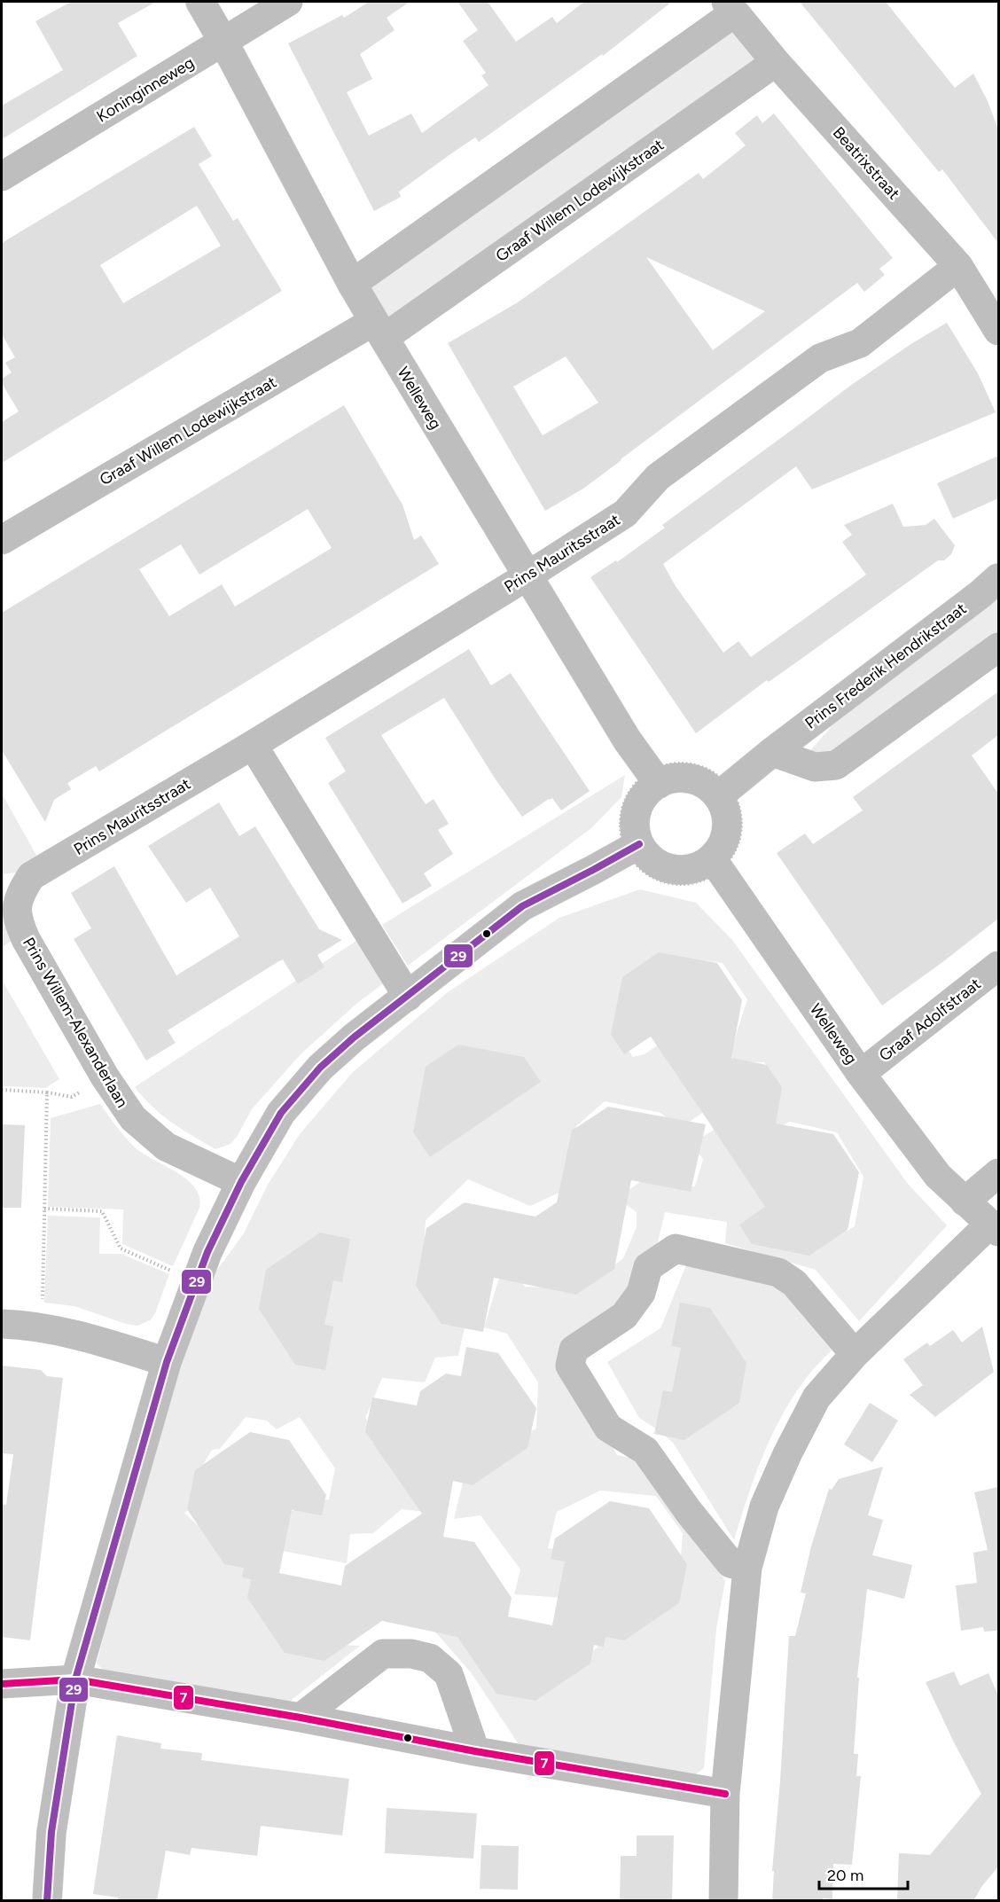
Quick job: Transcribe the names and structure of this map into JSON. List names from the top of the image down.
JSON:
{
  "streets": {
    "street": [
      "Koninginneweg",
      "Beatrixstraat",
      "Graaf Willem Lodewijkstraat",
      "Welleweg",
      "Prins Mauritsstraat",
      "Prins Frederik Hendrikstraat",
      "Graaf Adolfstraat",
      "Prins Willem-Alexanderlaan"
    ]
  },
  "crossings": [
    ["Koninginneweg", "Welleweg"],
    ["Beatrixstraat", "Graaf Willem Lodewijkstraat"],
    ["Beatrixstraat", "Prins Mauritsstraat"],
    ["Graaf Willem Lodewijkstraat", "Welleweg"],
    ["Welleweg", "Prins Mauritsstraat"],
    ["Welleweg", "Prins Frederik Hendrikstraat"],
    ["Welleweg", "Graaf Adolfstraat"],
    ["Prins Mauritsstraat", "Prins Willem-Alexanderlaan"]
  ],
  "lines": ["transit line 29", "transit line 7"],
  "scale_bar": "20 m"
}
